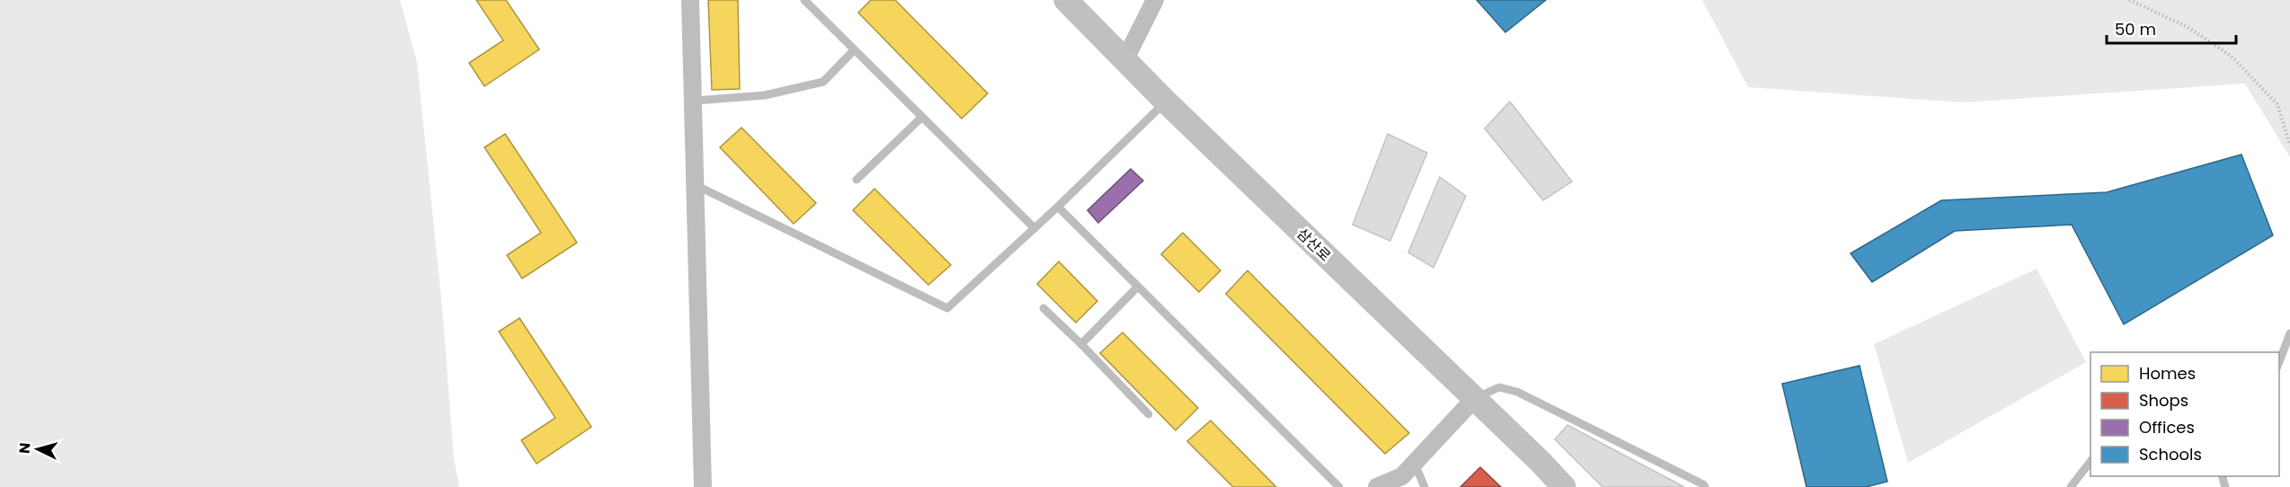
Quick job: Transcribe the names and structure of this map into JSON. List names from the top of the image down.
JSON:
{
  "streets": {
    "main road": ["삼산로"]
  },
  "legend": [
    "Homes",
    "Shops",
    "Offices",
    "Schools"
  ],
  "scale_bar": "50 m",
  "north": "left"
}
